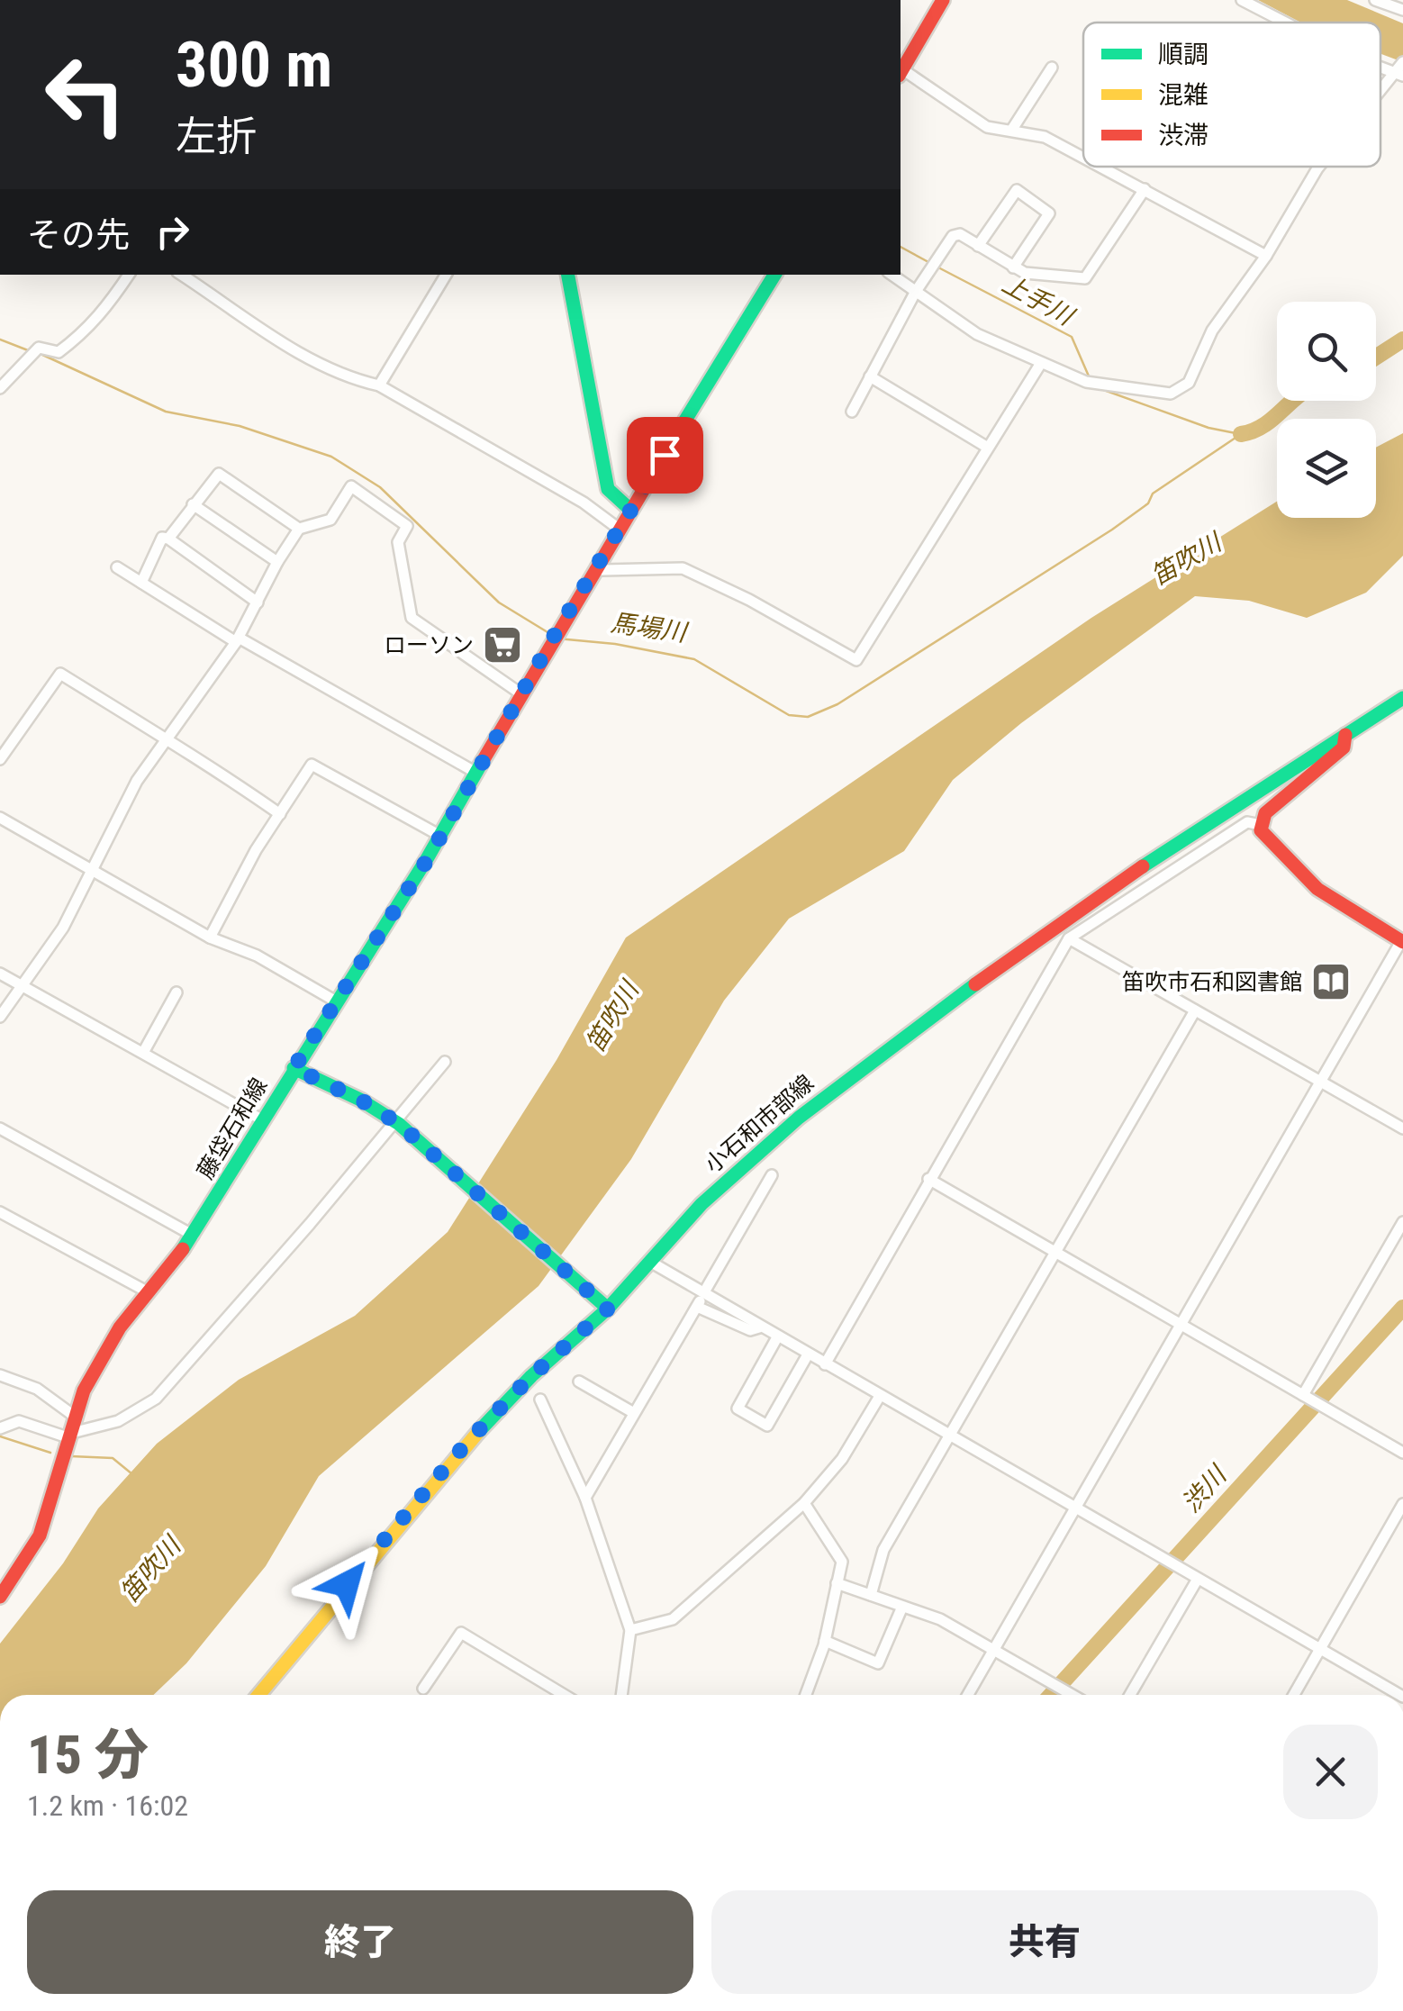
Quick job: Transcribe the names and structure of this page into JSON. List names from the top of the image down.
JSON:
{
  "streets": {
    "main road": ["小石和市部線", "藤垈石和線"]
  },
  "water": [
    "上手川",
    "笛吹川",
    "馬場川",
    "渋川"
  ],
  "places": {
    "supermarket": ["ローソン"],
    "library": ["笛吹市石和図書館"]
  },
  "legend": ["順調", "混雑", "渋滞"],
  "page": {
    "turn": ["300 m", "左折"],
    "then": "その先",
    "heading": ["15 分", "1.2 km · 16:02"],
    "buttons": ["終了", "共有"]
  }
}
